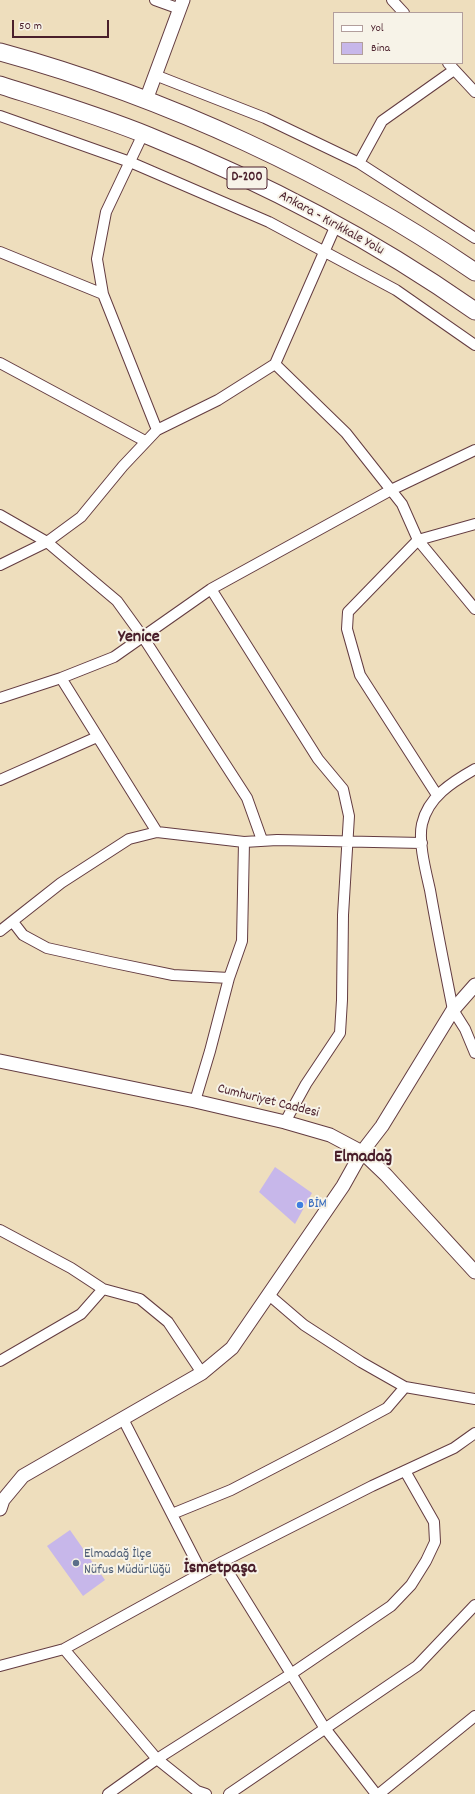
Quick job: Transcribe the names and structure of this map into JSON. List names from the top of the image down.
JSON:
{
  "streets": {
    "highway": ["D-200", "Ankara - Kırıkkale Yolu"],
    "street": ["Cumhuriyet Caddesi"]
  },
  "districts": ["Yenice", "Elmadağ", "İsmetpaşa"],
  "places": ["BİM", "Elmadağ İlçe Nüfus Müdürlüğü"],
  "legend": ["Yol", "Bina"],
  "scale_bar": "50 m"
}
